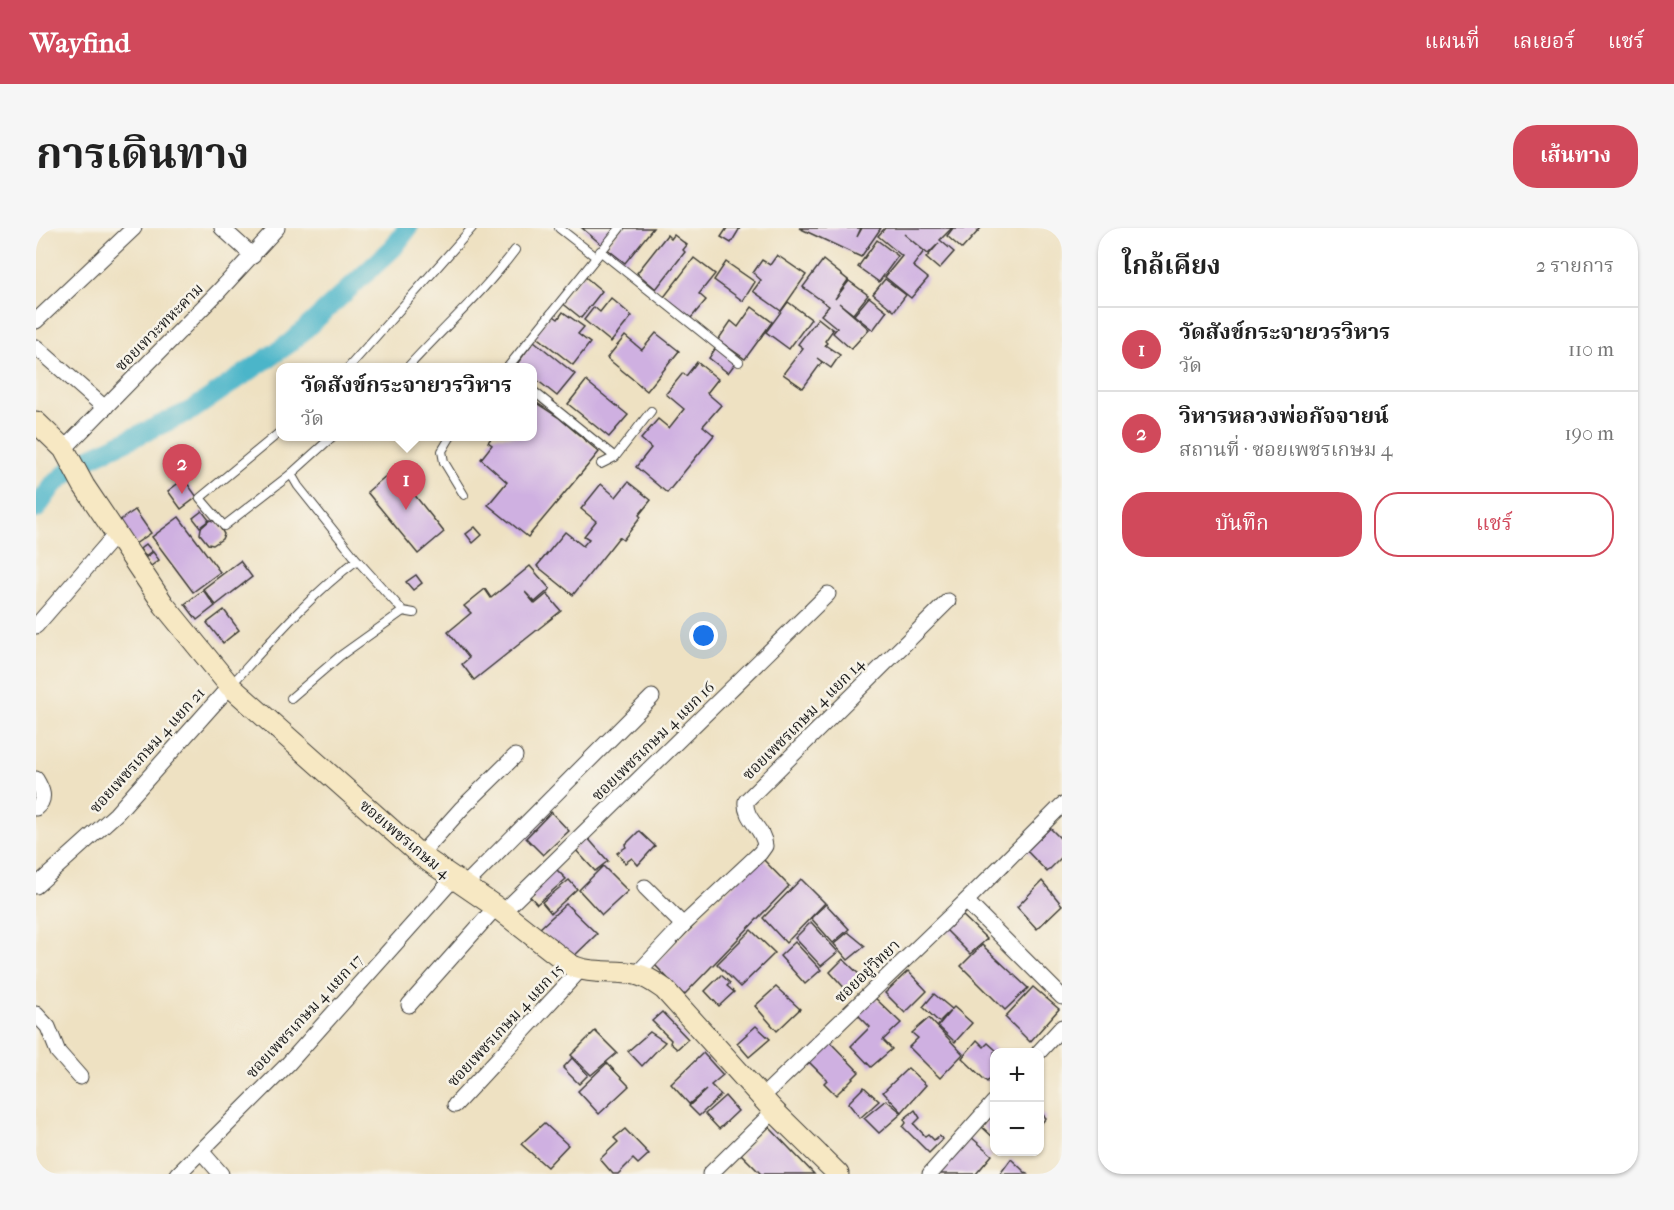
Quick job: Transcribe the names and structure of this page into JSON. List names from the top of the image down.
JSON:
{
  "streets": {
    "street": [
      "ซอยเทวะทหะคาม",
      "ซอยเพชรเกษม 4 แยก 14",
      "ซอยเพชรเกษม 4 แยก 16",
      "ซอยเพชรเกษม 4 แยก 21",
      "ซอยเพชรเกษม 4",
      "ซอยอยู่วิทยา",
      "ซอยเพชรเกษม 4 แยก 17",
      "ซอยเพชรเกษม 4 แยก 15"
    ]
  },
  "crossings": [
    ["ซอยเทวะทหะคาม", "ซอยเพชรเกษม 4"],
    ["ซอยเพชรเกษม 4 แยก 14", "ซอยเพชรเกษม 4"],
    ["ซอยเพชรเกษม 4 แยก 16", "ซอยเพชรเกษม 4"],
    ["ซอยเพชรเกษม 4 แยก 21", "ซอยเพชรเกษม 4"],
    ["ซอยเพชรเกษม 4", "ซอยอยู่วิทยา"],
    ["ซอยเพชรเกษม 4", "ซอยเพชรเกษม 4 แยก 17"],
    ["ซอยเพชรเกษม 4", "ซอยเพชรเกษม 4 แยก 15"]
  ],
  "page": {
    "header": "Wayfind",
    "nav": ["แผนที่", "เลเยอร์", "แชร์"],
    "title": "การเดินทาง",
    "buttons": [
      "เส้นทาง",
      ["บันทึก", "แชร์"]
    ],
    "heading": ["ใกล้เคียง", "2 รายการ"],
    "list": [
      {
        "mark": "1",
        "name": "วัดสังข์กระจายวรวิหาร",
        "note": "วัด",
        "value": "110 m"
      },
      {
        "mark": "2",
        "name": "วิหารหลวงพ่อกัจจายน์",
        "note": "สถานที่ · ซอยเพชรเกษม 4",
        "value": "190 m"
      }
    ],
    "popup": ["วัดสังข์กระจายวรวิหาร", "วัด"],
    "pins": ["2", "1"],
    "map_buttons": ["+", "−"]
  }
}
